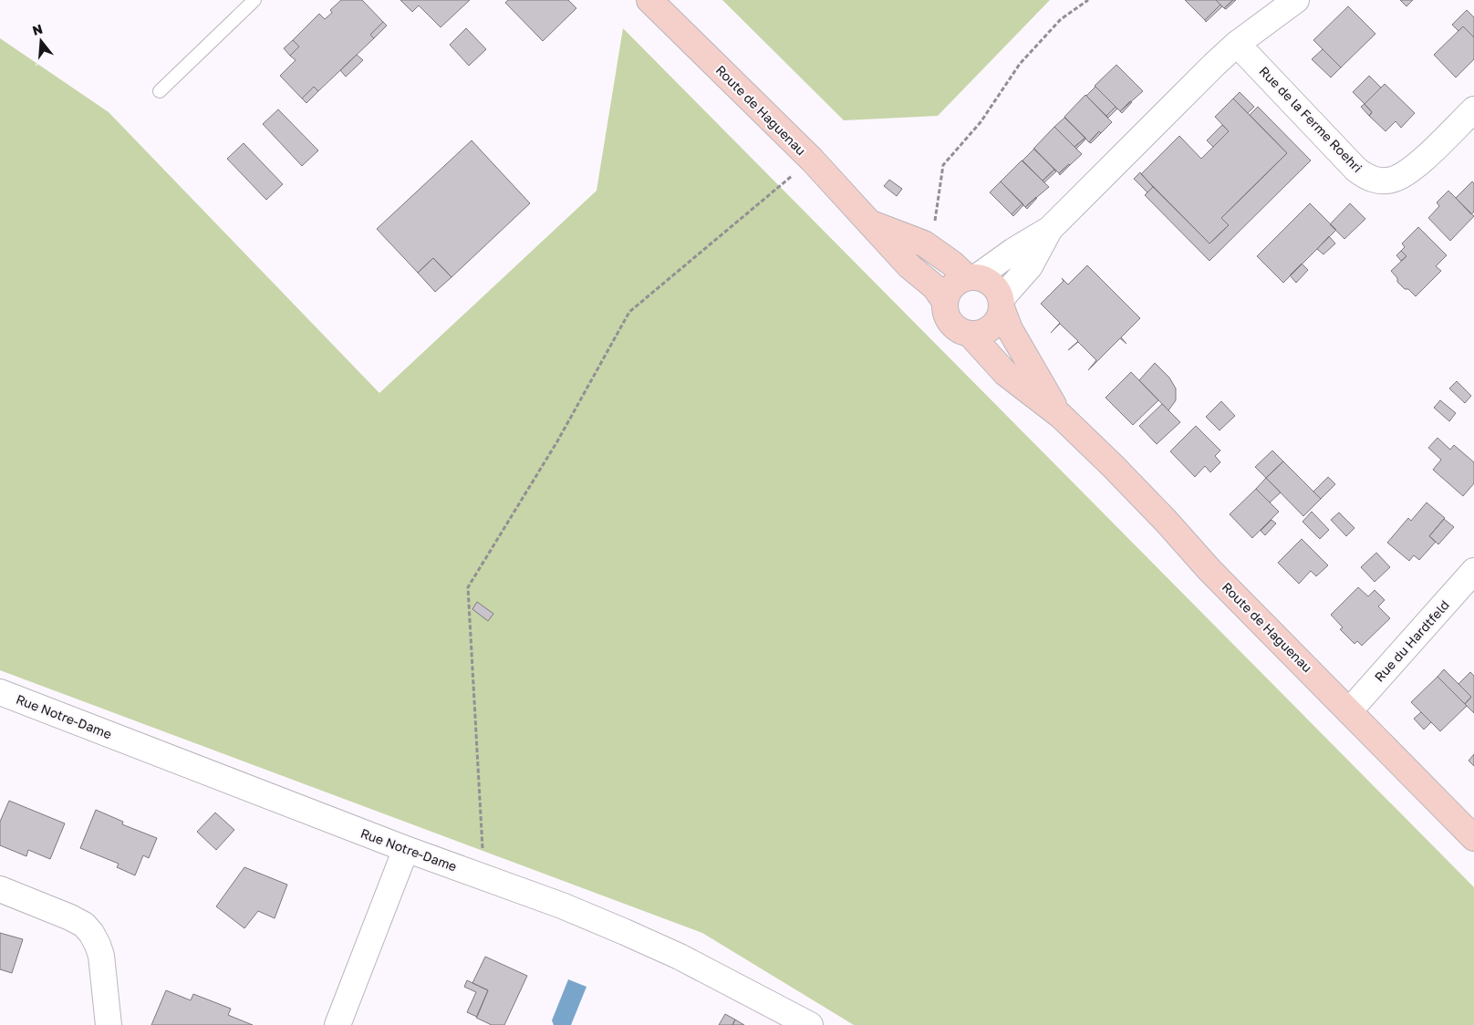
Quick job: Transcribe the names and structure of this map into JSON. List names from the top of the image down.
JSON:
{
  "streets": {
    "street": [
      "Route de Haguenau",
      "Rue de la Ferme Roehri",
      "Rue du Hardtfeld",
      "Rue Notre-Dame"
    ]
  },
  "crossings": [
    ["Route de Haguenau", "Rue du Hardtfeld"]
  ],
  "north": "top"
}
